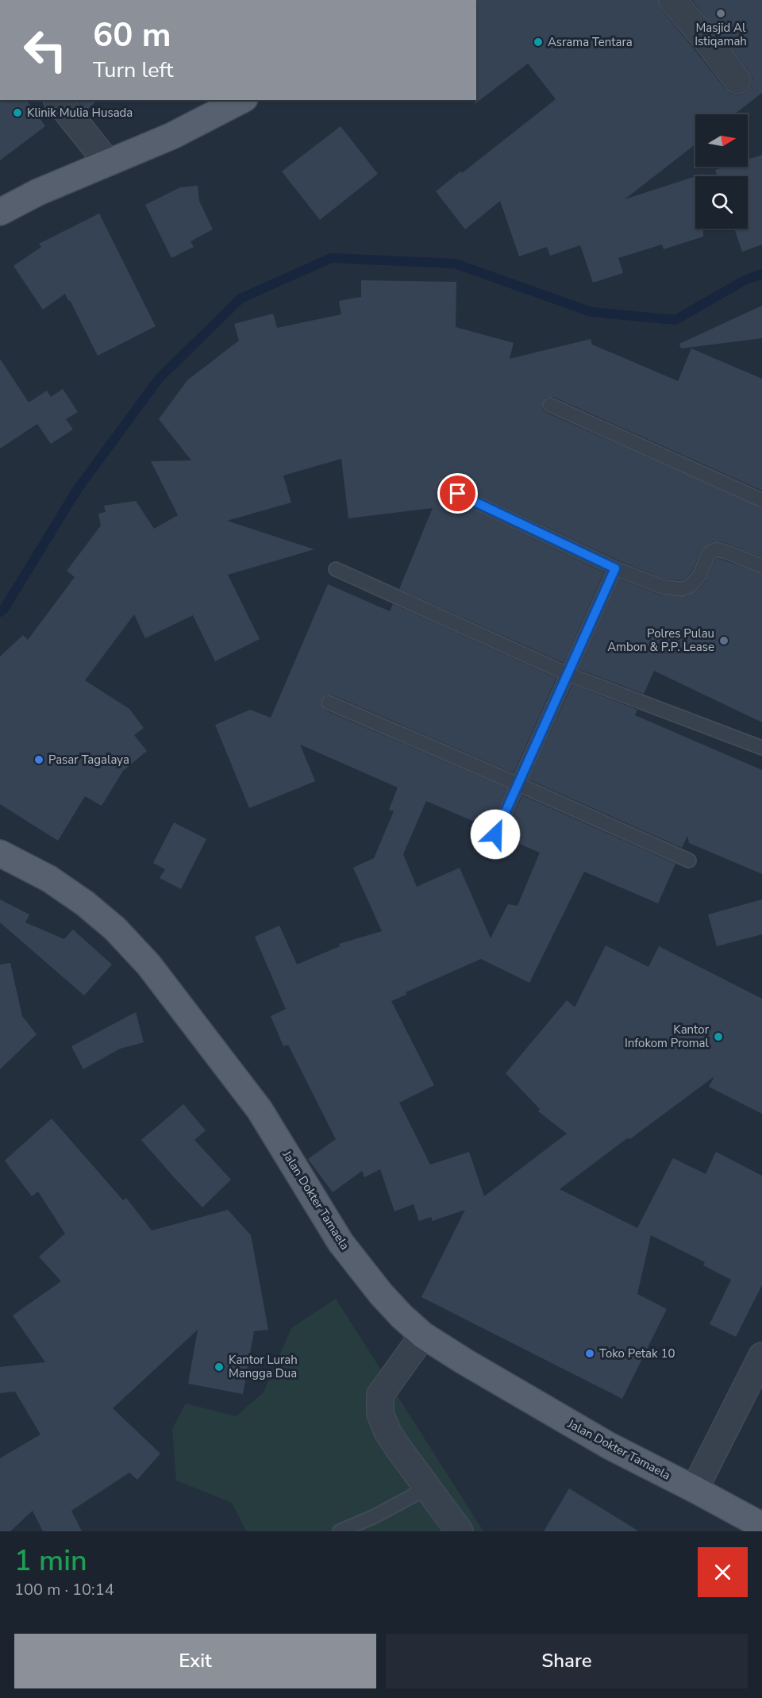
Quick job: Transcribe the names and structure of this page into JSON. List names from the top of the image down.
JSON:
{
  "streets": {
    "main road": ["Jalan Dokter Tamaela"]
  },
  "places": [
    "Masjid Al Istiqamah",
    "Asrama Tentara",
    "Klinik Mulia Husada",
    "Polres Pulau Ambon & P.P. Lease",
    "Pasar Tagalaya",
    "Kantor Infokom Promal",
    "Toko Petak 10",
    "Kantor Lurah Mangga Dua"
  ],
  "north": "right",
  "page": {
    "turn": ["60 m", "Turn left"],
    "heading": ["1 min", "100 m · 10:14"],
    "buttons": ["Exit", "Share"]
  }
}
